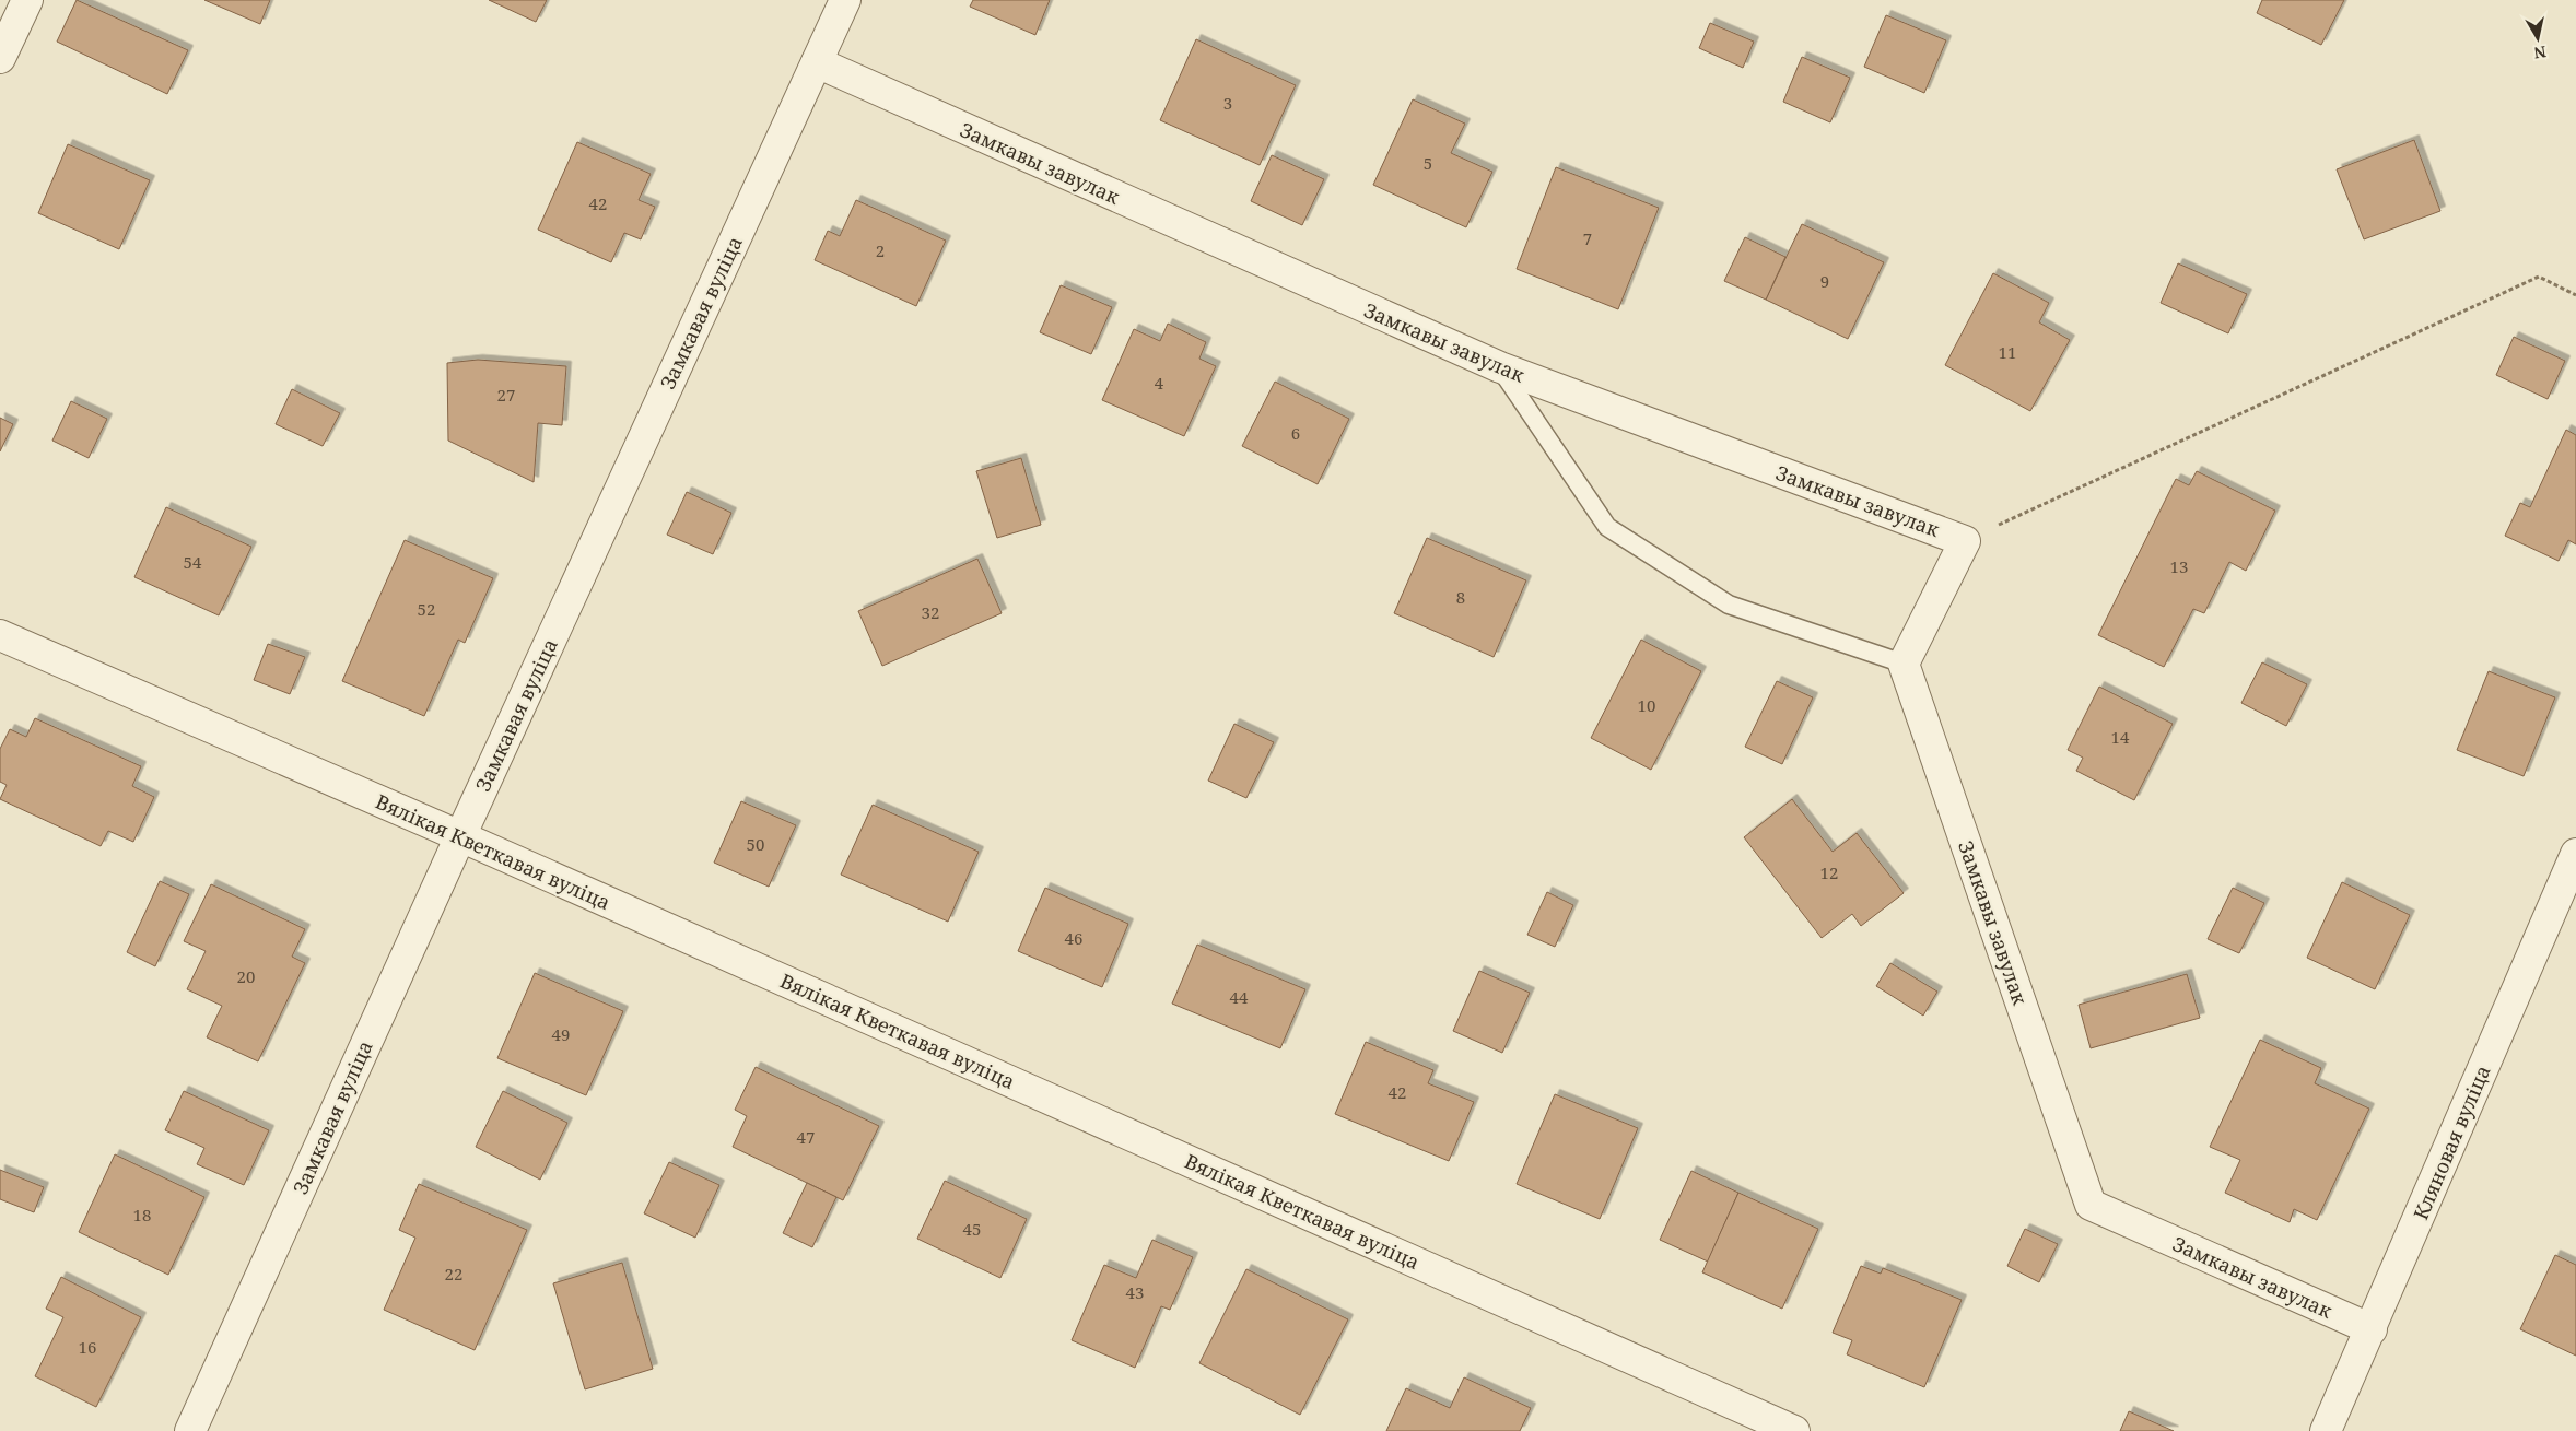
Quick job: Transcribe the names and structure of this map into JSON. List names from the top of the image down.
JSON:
{
  "streets": {
    "street": [
      "Замкавы завулак",
      "Замкавая вуліца",
      "Вялікая Кветкавая вуліца",
      "Кляновая вуліца"
    ]
  },
  "crossings": [
    ["Замкавы завулак", "Замкавая вуліца"],
    ["Замкавы завулак", "Кляновая вуліца"],
    ["Замкавая вуліца", "Вялікая Кветкавая вуліца"]
  ],
  "house_numbers": [
    "3",
    "5",
    "42",
    "7",
    "2",
    "9",
    "11",
    "4",
    "27",
    "6",
    "54",
    "13",
    "8",
    "52",
    "32",
    "10",
    "14",
    "50",
    "12",
    "46",
    "20",
    "44",
    "49",
    "42",
    "47",
    "18",
    "45",
    "22",
    "43",
    "16"
  ],
  "north": "bottom"
}
